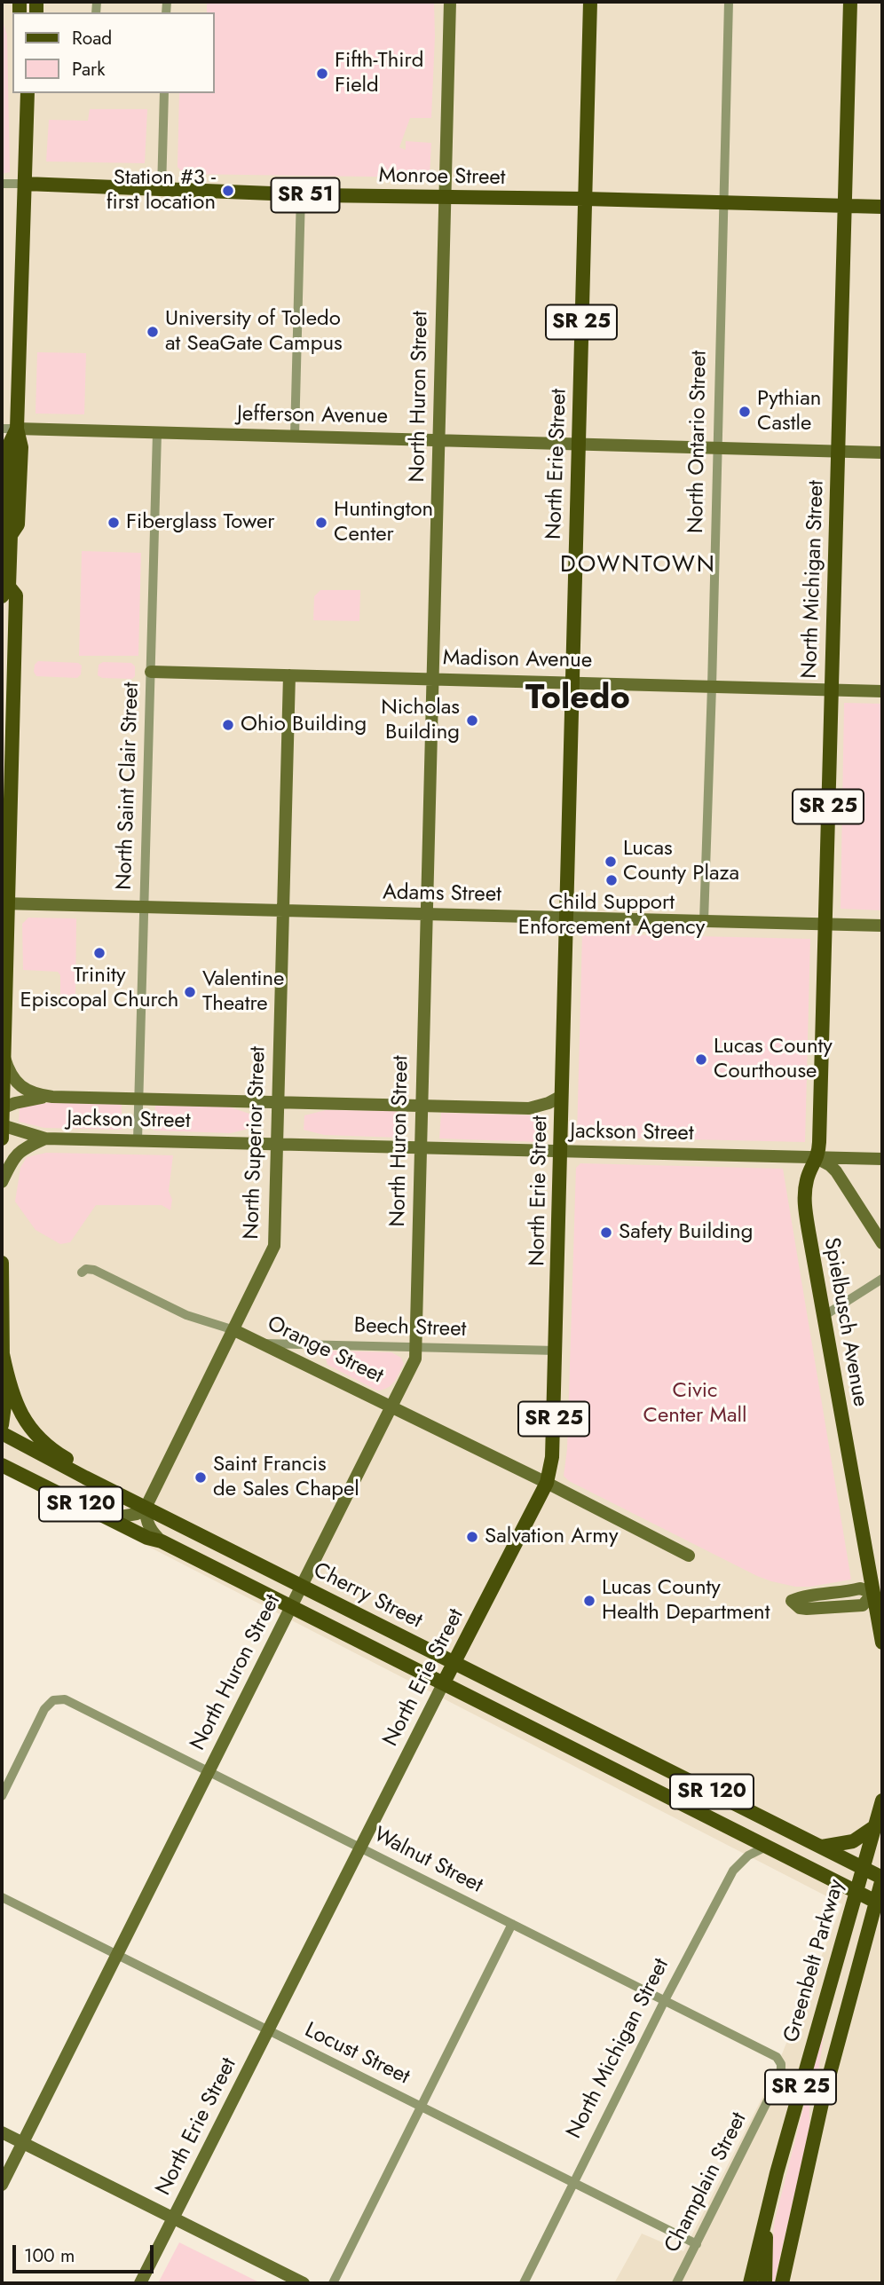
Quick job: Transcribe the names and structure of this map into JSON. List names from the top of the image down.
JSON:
{
  "streets": {
    "main road": [
      "Monroe Street",
      "SR 51",
      "SR 25",
      "North Erie Street",
      "North Michigan Street",
      "Spielbusch Avenue",
      "SR 120",
      "Cherry Street",
      "Greenbelt Parkway"
    ],
    "street": [
      "North Huron Street",
      "Jefferson Avenue",
      "North Ontario Street",
      "Madison Avenue",
      "North Saint Clair Street",
      "Adams Street",
      "Jackson Street",
      "North Superior Street",
      "Beech Street",
      "Orange Street",
      "Walnut Street",
      "Locust Street",
      "Champlain Street"
    ]
  },
  "crossings": [
    ["Monroe Street", "North Huron Street"],
    ["Monroe Street", "North Ontario Street"],
    ["Monroe Street", "North Erie Street"],
    ["Monroe Street", "North Michigan Street"],
    ["North Huron Street", "Jefferson Avenue"],
    ["North Huron Street", "Madison Avenue"],
    ["North Huron Street", "Adams Street"],
    ["North Huron Street", "Jackson Street"],
    ["North Huron Street", "Beech Street"],
    ["North Huron Street", "Orange Street"],
    ["North Huron Street", "Cherry Street"],
    ["North Huron Street", "Walnut Street"],
    ["North Huron Street", "Locust Street"],
    ["Jefferson Avenue", "North Ontario Street"],
    ["Jefferson Avenue", "North Erie Street"],
    ["Jefferson Avenue", "North Michigan Street"],
    ["Jefferson Avenue", "North Saint Clair Street"],
    ["North Ontario Street", "Madison Avenue"],
    ["North Ontario Street", "Adams Street"],
    ["North Erie Street", "Madison Avenue"],
    ["North Erie Street", "Adams Street"],
    ["North Erie Street", "Jackson Street"],
    ["North Erie Street", "Beech Street"],
    ["North Erie Street", "Orange Street"],
    ["North Erie Street", "Cherry Street"],
    ["North Erie Street", "Walnut Street"],
    ["North Erie Street", "Locust Street"],
    ["North Michigan Street", "Madison Avenue"],
    ["North Michigan Street", "Adams Street"],
    ["North Michigan Street", "Jackson Street"],
    ["North Michigan Street", "Spielbusch Avenue"],
    ["North Michigan Street", "Cherry Street"],
    ["North Michigan Street", "Walnut Street"],
    ["North Michigan Street", "Locust Street"],
    ["Madison Avenue", "North Saint Clair Street"],
    ["Madison Avenue", "North Superior Street"],
    ["North Saint Clair Street", "Adams Street"],
    ["North Saint Clair Street", "Jackson Street"],
    ["Adams Street", "North Superior Street"],
    ["Jackson Street", "North Superior Street"],
    ["Jackson Street", "Spielbusch Avenue"],
    ["North Superior Street", "Orange Street"],
    ["North Superior Street", "Cherry Street"],
    ["Beech Street", "Orange Street"],
    ["Cherry Street", "Greenbelt Parkway"],
    ["Walnut Street", "Champlain Street"],
    ["Locust Street", "Champlain Street"]
  ],
  "districts": ["DOWNTOWN", "Toledo"],
  "parks": ["Civic Center Mall"],
  "places": [
    "Fifth-Third Field",
    "Station #3 - first location",
    "University of Toledo at SeaGate Campus",
    "Pythian Castle",
    "Fiberglass Tower",
    "Huntington Center",
    "Nicholas Building",
    "Ohio Building",
    "Lucas County Plaza",
    "Child Support Enforcement Agency",
    "Trinity Episcopal Church",
    "Valentine Theatre",
    "Lucas County Courthouse",
    "Safety Building",
    "Saint Francis de Sales Chapel",
    "Salvation Army",
    "Lucas County Health Department"
  ],
  "legend": ["Road", "Park"],
  "scale_bar": "100 m"
}
